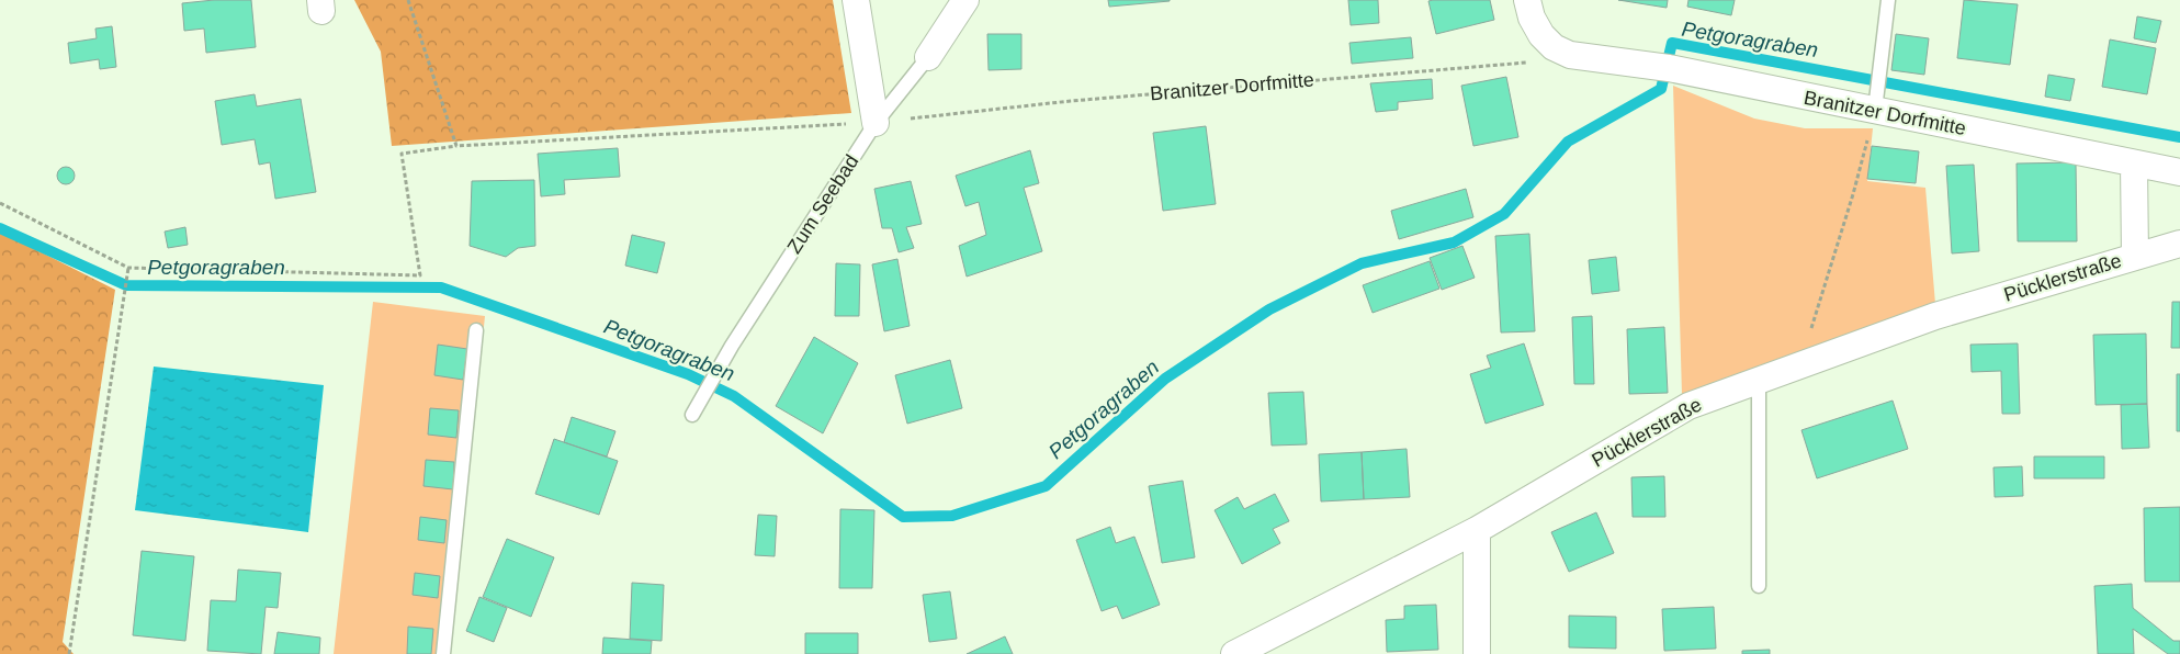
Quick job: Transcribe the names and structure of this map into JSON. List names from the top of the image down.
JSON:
{
  "streets": {
    "street": ["Branitzer Dorfmitte", "Zum Seebad", "Pücklerstraße"]
  },
  "crossings": [
    ["Branitzer Dorfmitte", "Zum Seebad"]
  ],
  "water": ["Petgoragraben"]
}
